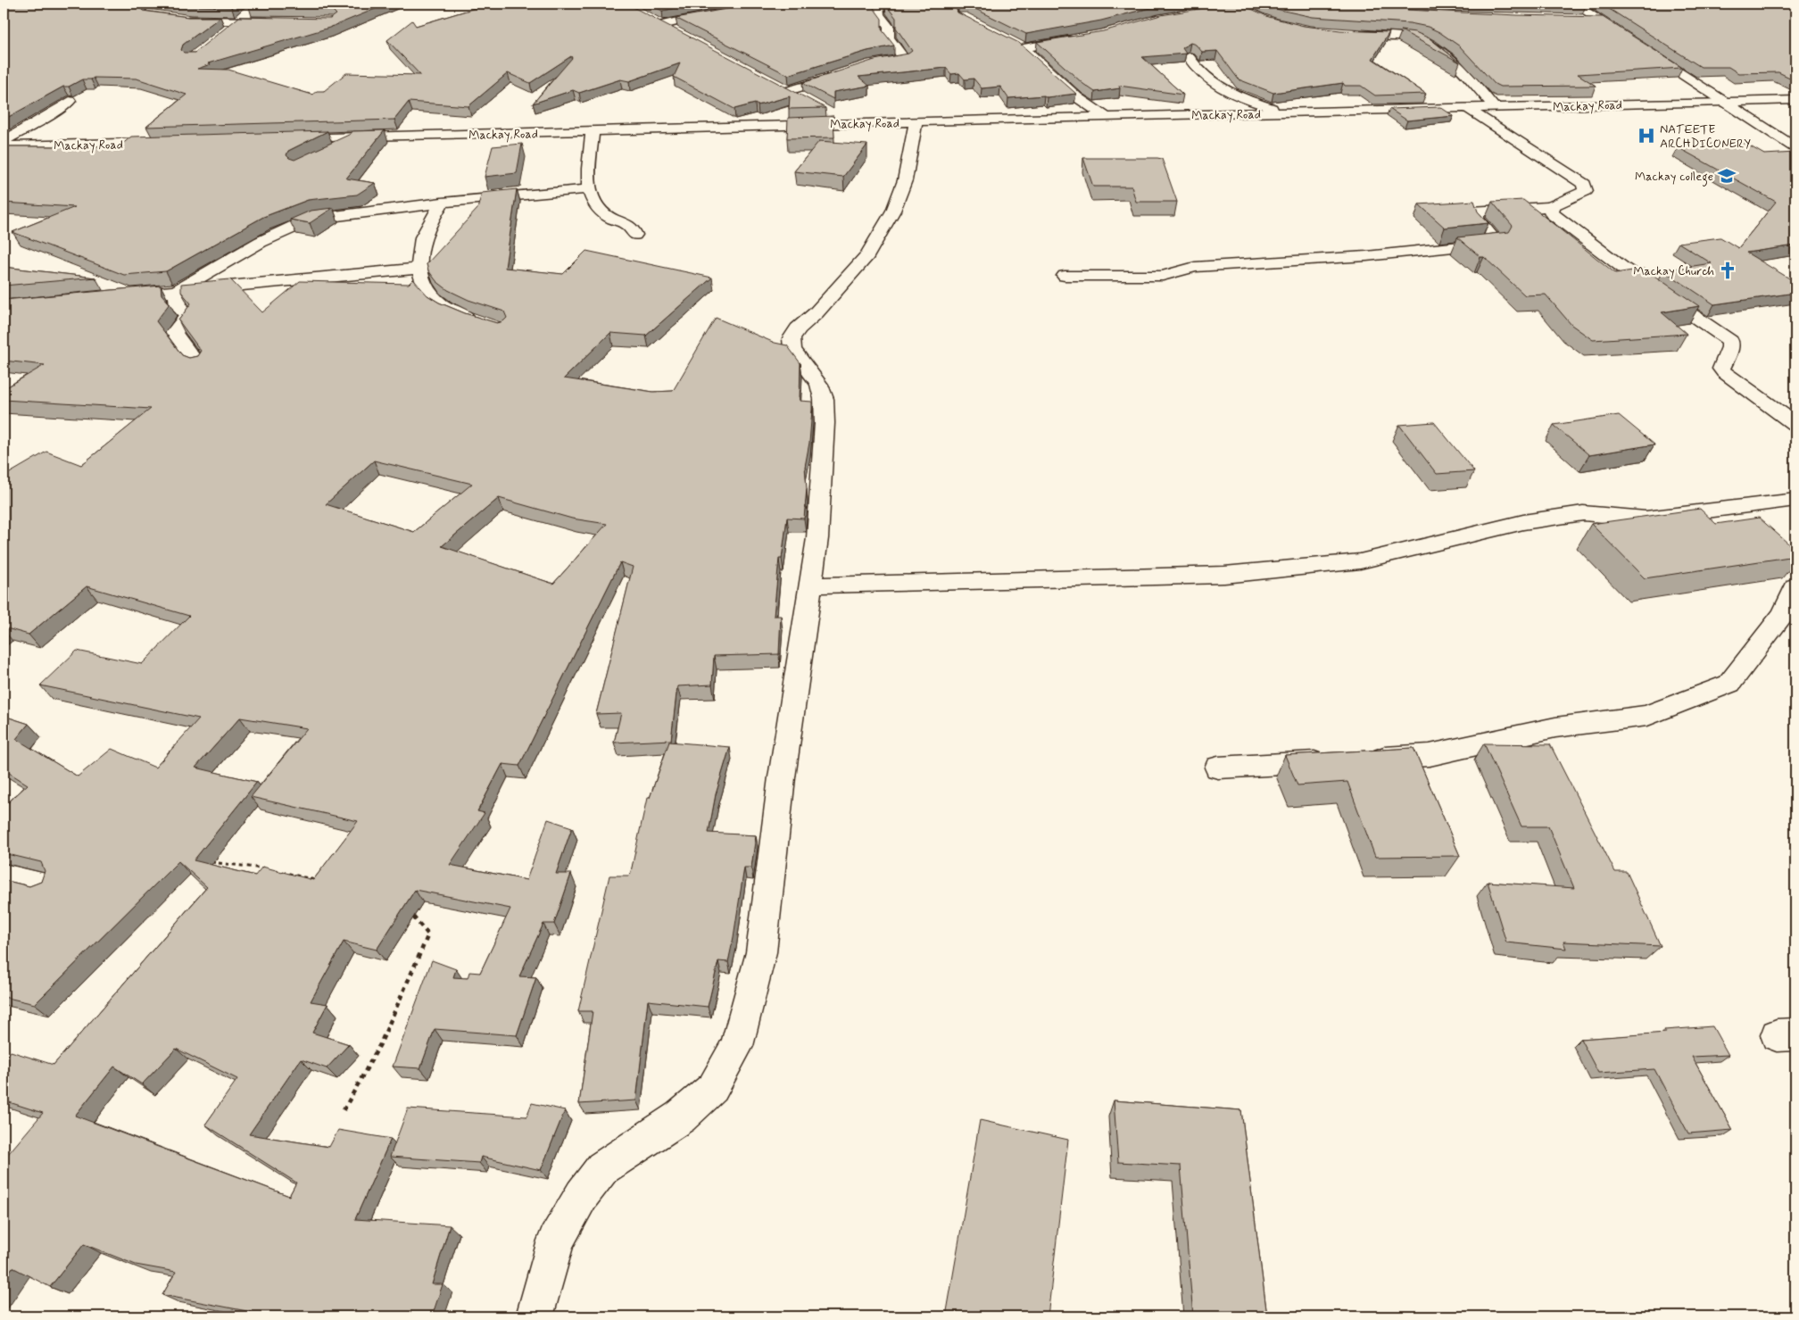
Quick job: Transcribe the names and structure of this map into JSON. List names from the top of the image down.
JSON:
{
  "streets": {
    "street": ["Mackay Road"]
  },
  "places": {
    "hospital": ["NATEETE ARCHDICONERY"],
    "school or university": ["Mackay college"],
    "church": ["Mackay Church"]
  }
}
